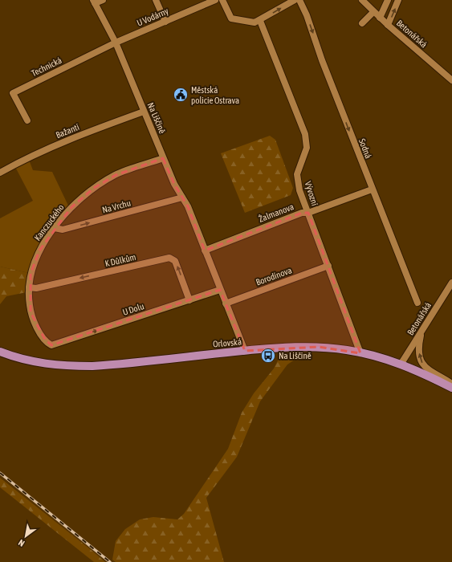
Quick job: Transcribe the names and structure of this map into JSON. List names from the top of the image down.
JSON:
{
  "streets": {
    "main road": ["Orlovská"],
    "street": [
      "U Vodárny",
      "Betonářská",
      "Technická",
      "Na Liščině",
      "Bažantí",
      "Sodná",
      "Vývozní",
      "Na Vrchu",
      "Žalmanova",
      "Kanczuckého",
      "K Důlkům",
      "Borodínova",
      "U Dolu"
    ]
  },
  "crossings": [
    ["U Vodárny", "Technická"],
    ["U Vodárny", "Na Liščině"],
    ["Betonářská", "Orlovská"],
    ["Technická", "Na Liščině"],
    ["Na Liščině", "Bažantí"],
    ["Na Liščině", "Na Vrchu"],
    ["Na Liščině", "Žalmanova"],
    ["Na Liščině", "Kanczuckého"],
    ["Na Liščině", "Borodínova"],
    ["Na Liščině", "U Dolu"],
    ["Na Liščině", "Orlovská"],
    ["Sodná", "Žalmanova"],
    ["Vývozní", "Žalmanova"],
    ["Vývozní", "Borodínova"],
    ["Vývozní", "Orlovská"],
    ["Na Vrchu", "Kanczuckého"],
    ["Kanczuckého", "K Důlkům"],
    ["Kanczuckého", "U Dolu"],
    ["K Důlkům", "U Dolu"]
  ],
  "one_way": [
    "Sodná",
    "Na Vrchu",
    "K Důlkům",
    "U Dolu"
  ],
  "places": {
    "public building": ["Městská policie Ostrava"],
    "bus stop": ["Na Liščině"]
  },
  "north": "bottom left"
}
